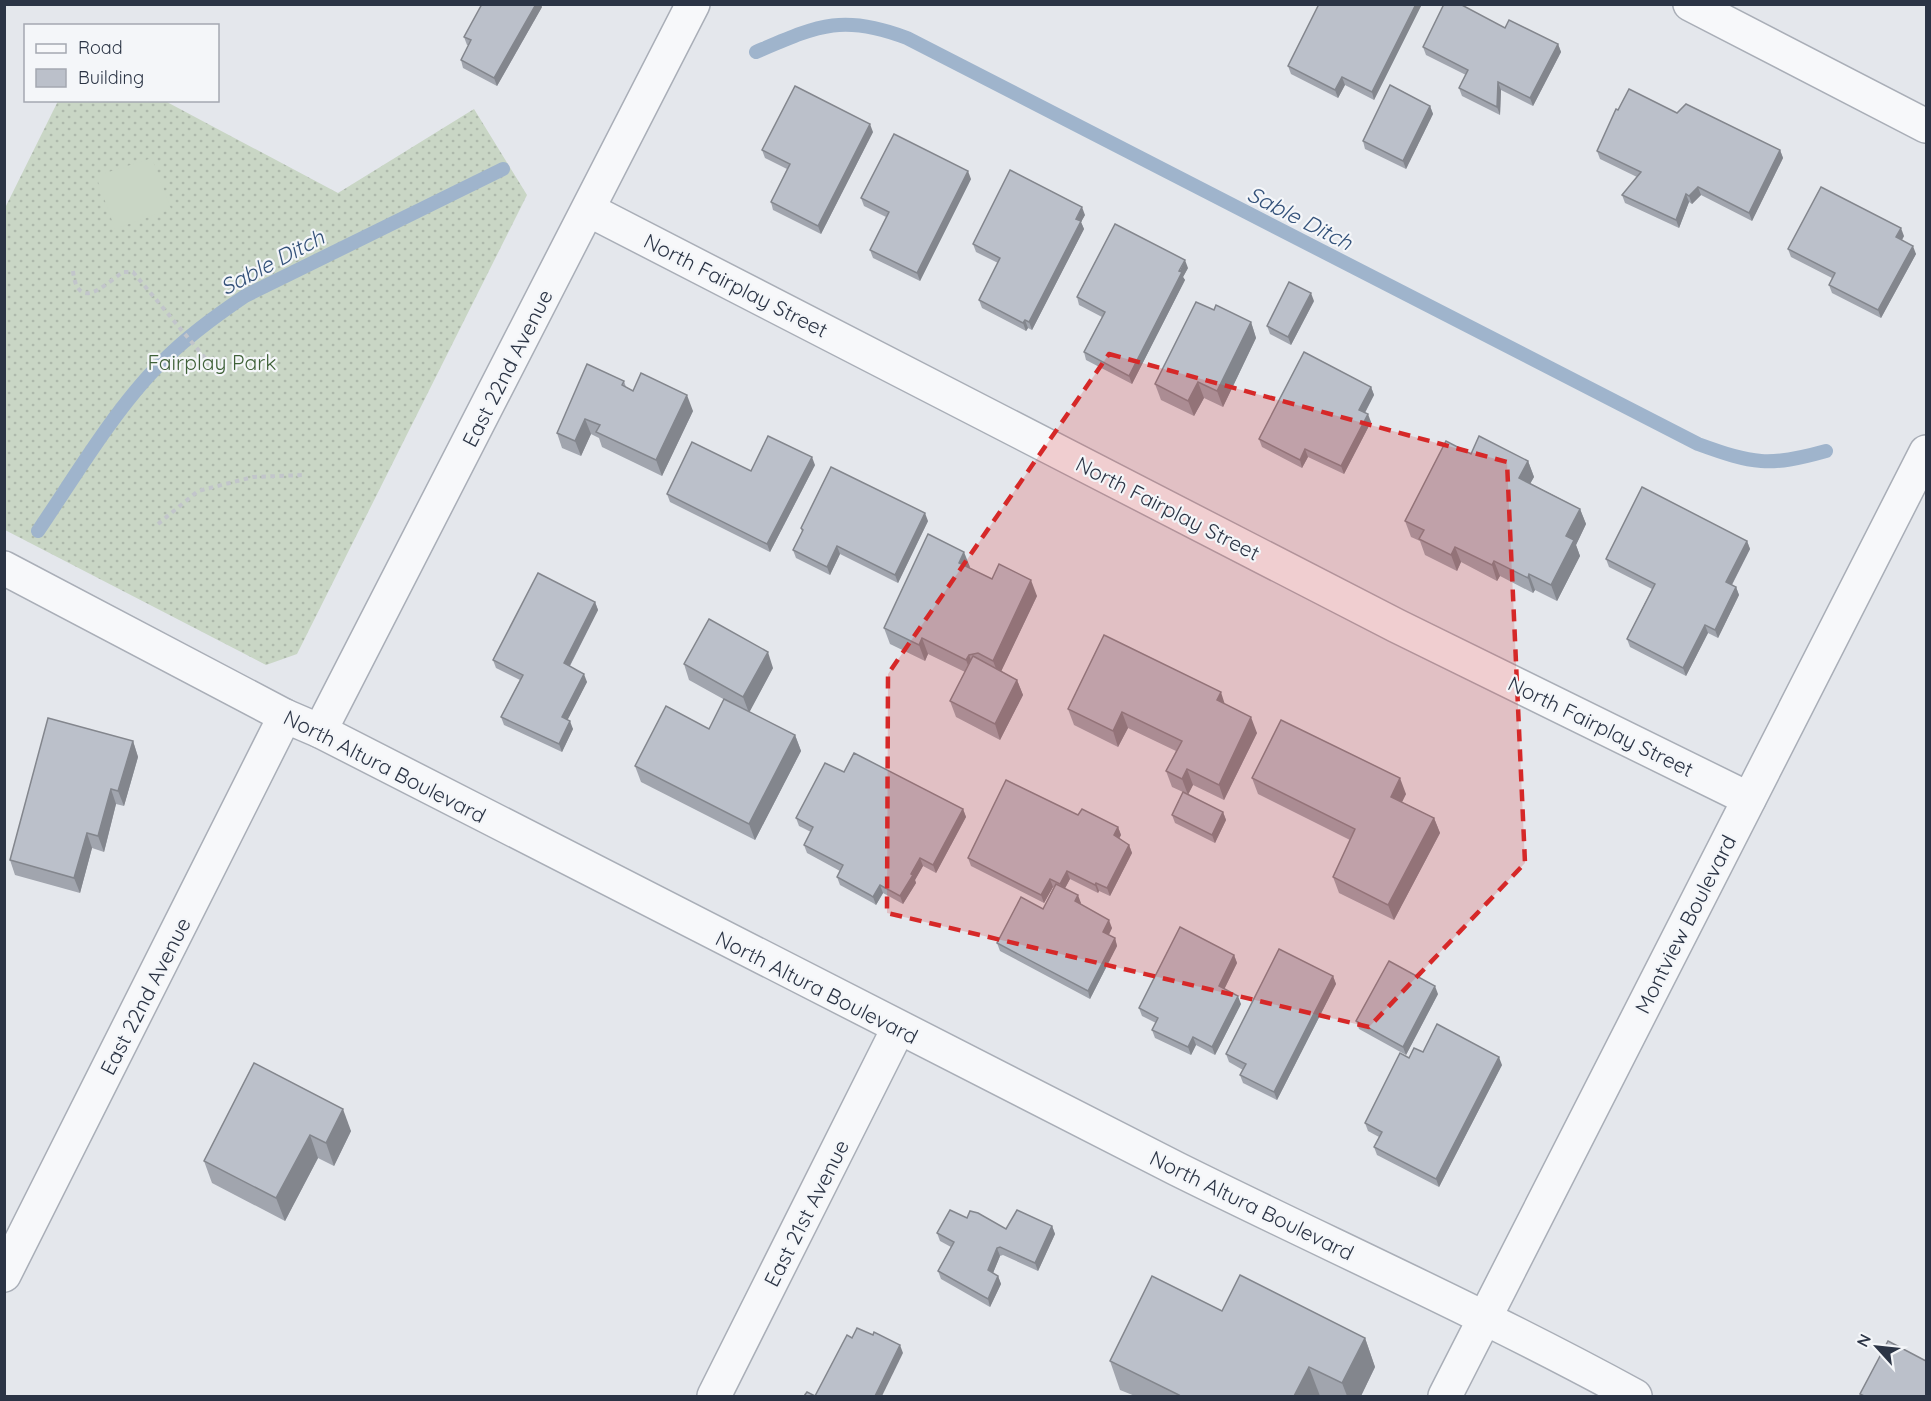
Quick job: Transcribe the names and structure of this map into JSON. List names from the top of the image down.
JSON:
{
  "streets": {
    "street": [
      "North Fairplay Street",
      "East 22nd Avenue",
      "North Altura Boulevard",
      "Montview Boulevard",
      "East 21st Avenue"
    ]
  },
  "crossings": [
    ["North Fairplay Street", "East 22nd Avenue"],
    ["North Fairplay Street", "Montview Boulevard"],
    ["East 22nd Avenue", "North Altura Boulevard"],
    ["North Altura Boulevard", "Montview Boulevard"],
    ["North Altura Boulevard", "East 21st Avenue"]
  ],
  "water": ["Sable Ditch"],
  "parks": ["Fairplay Park"],
  "legend": ["Road", "Building"],
  "north": "top left"
}
